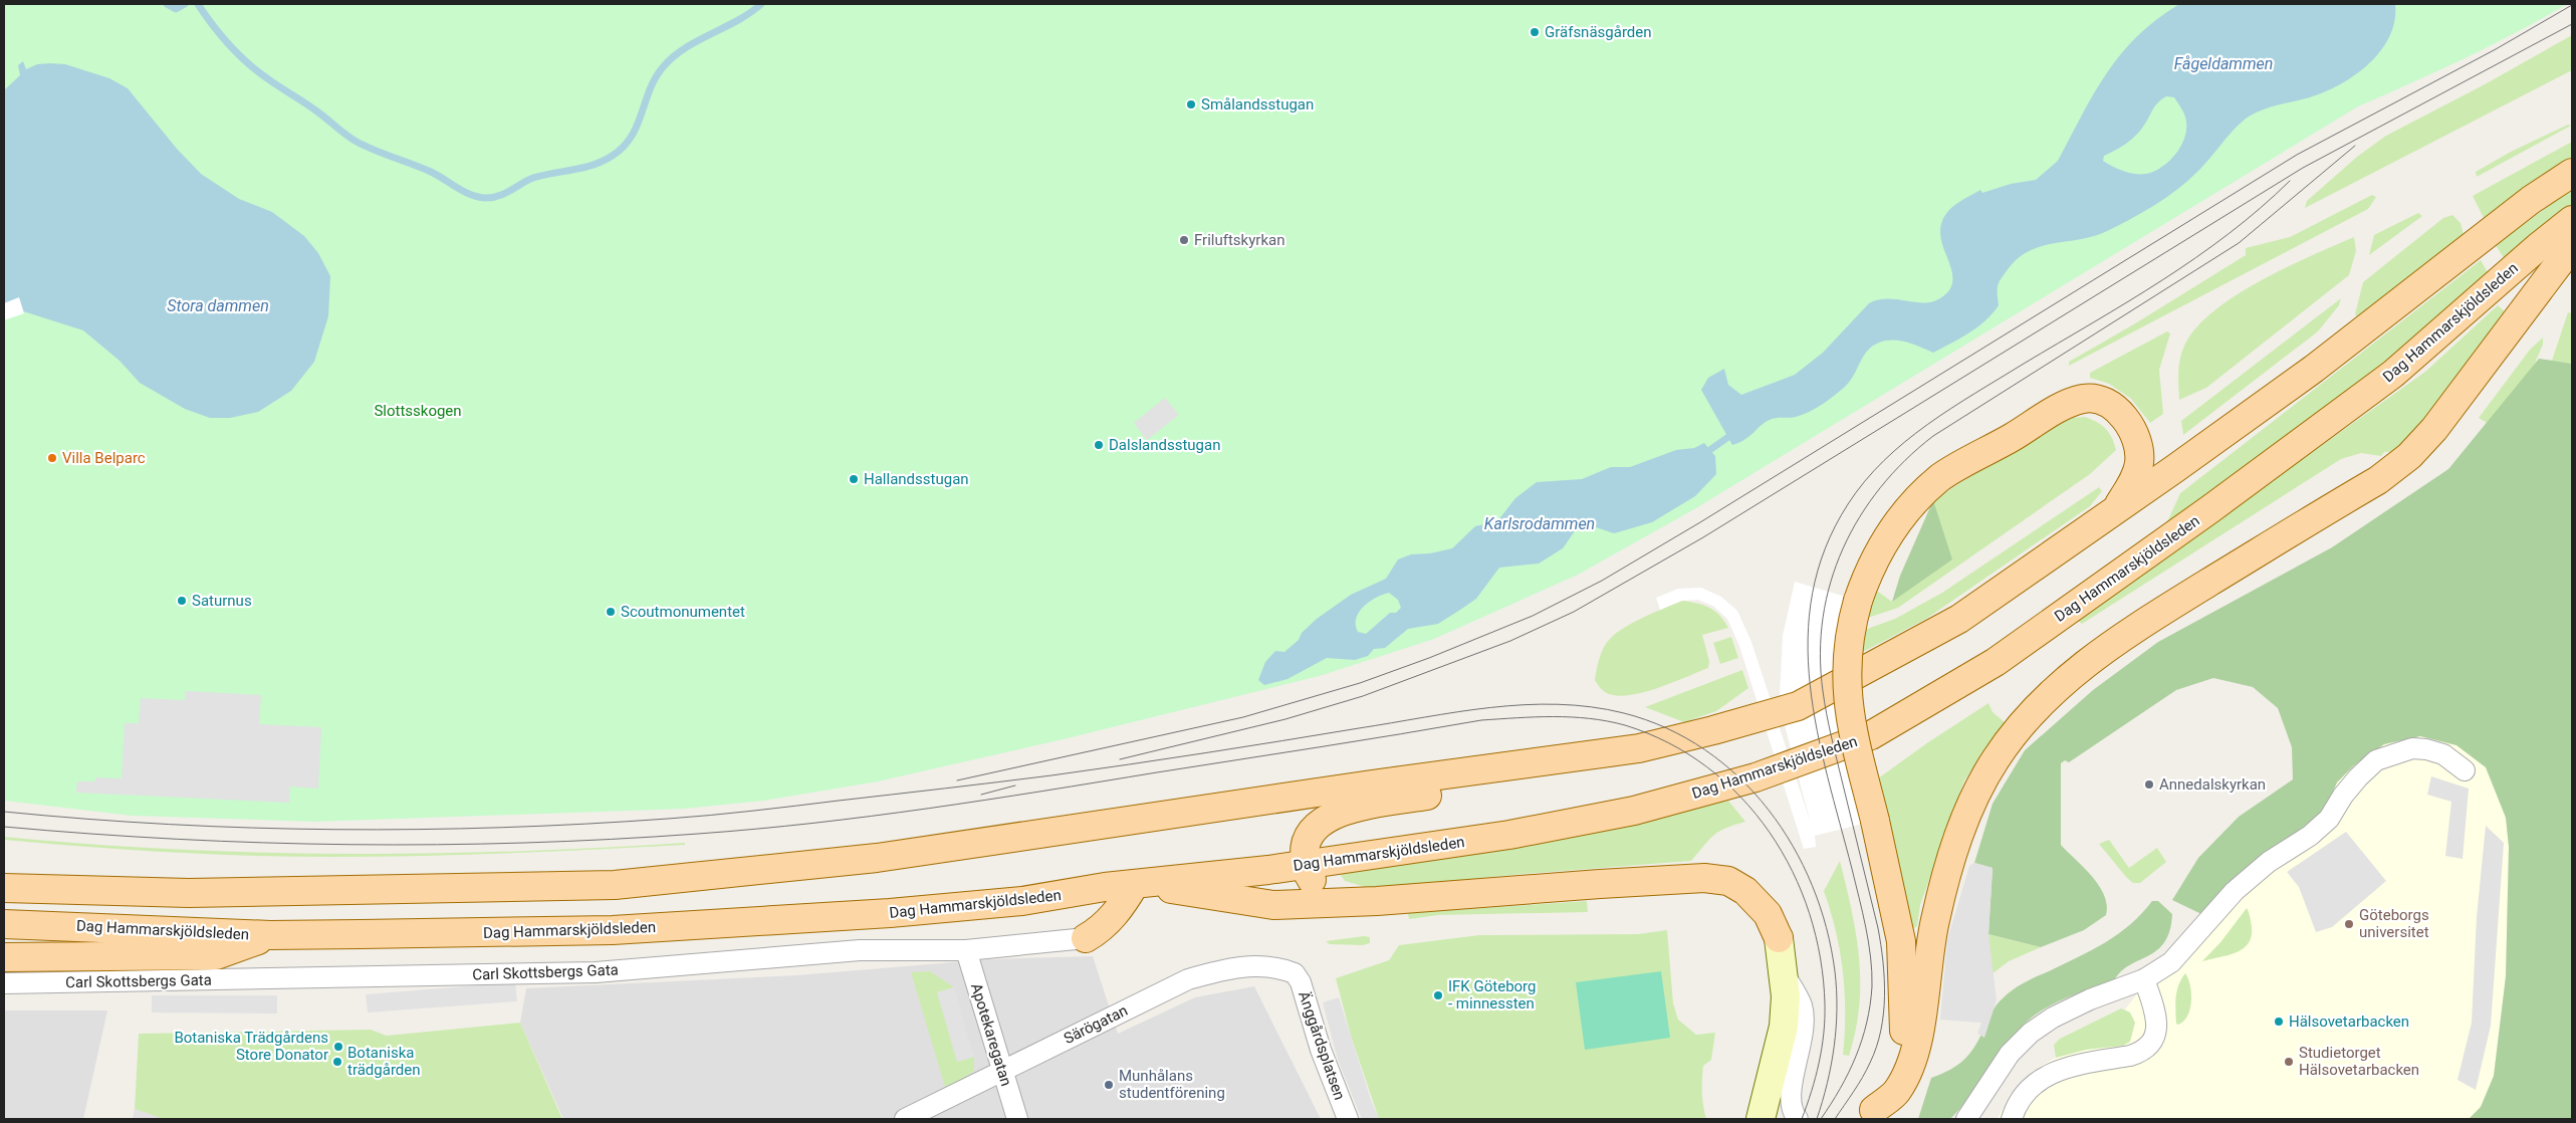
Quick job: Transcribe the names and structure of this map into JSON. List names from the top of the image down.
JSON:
{
  "streets": {
    "main road": ["Dag Hammarskjöldsleden"],
    "street": [
      "Carl Skottsbergs Gata",
      "Särögatan",
      "Apotekaregatan",
      "Änggårdsplatsen"
    ]
  },
  "crossings": [
    ["Carl Skottsbergs Gata", "Apotekaregatan"],
    ["Särögatan", "Apotekaregatan"],
    ["Särögatan", "Änggårdsplatsen"]
  ],
  "water": ["Fågeldammen", "Stora dammen", "Karlsrodammen"],
  "parks": ["Slottsskogen"],
  "places": [
    "Gräfsnäsgården",
    "Smålandsstugan",
    "Friluftskyrkan",
    "Dalslandsstugan",
    "Villa Belparc",
    "Hallandsstugan",
    "Saturnus",
    "Scoutmonumentet",
    "Annedalskyrkan",
    "Göteborgs universitet",
    "IFK Göteborg - minnessten",
    "Hälsovetarbacken",
    "Botaniska Trädgårdens Store Donator",
    "Botaniska trädgården",
    "Studietorget Hälsovetarbacken",
    "Munhålans studentförening"
  ]
}
